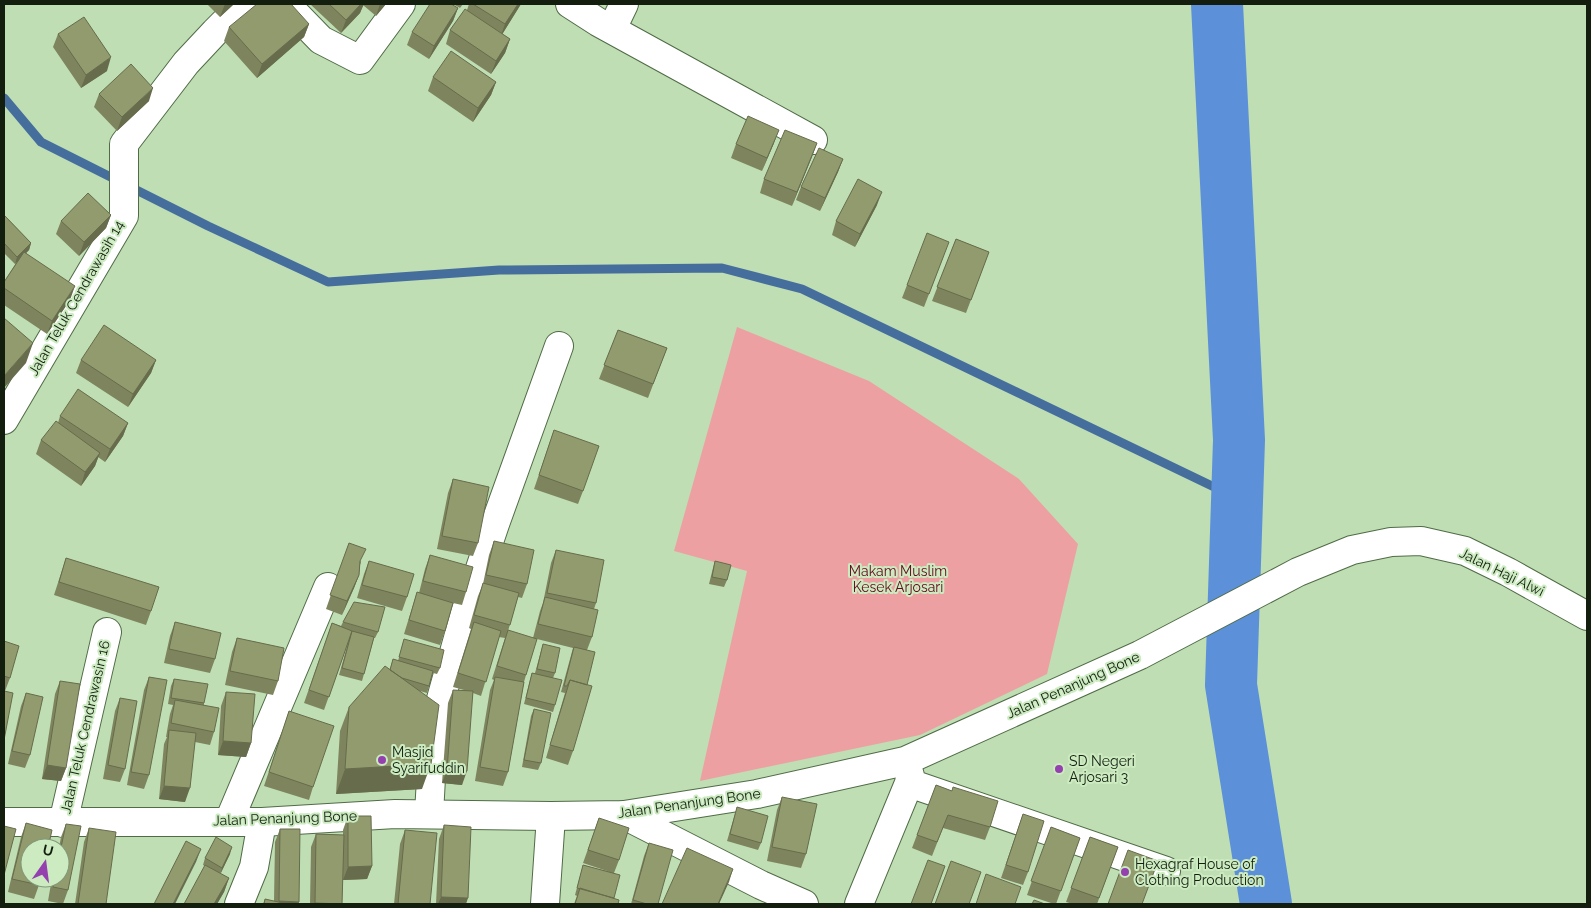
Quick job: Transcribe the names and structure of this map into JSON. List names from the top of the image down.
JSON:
{
  "streets": {
    "street": [
      "Jalan Teluk Cendrawasih 14",
      "Jalan Haji Alwi",
      "Jalan Penanjung Bone",
      "Jalan Teluk Cendrawasin 16"
    ]
  },
  "crossings": [
    ["Jalan Haji Alwi", "Jalan Penanjung Bone"],
    ["Jalan Penanjung Bone", "Jalan Teluk Cendrawasin 16"]
  ],
  "parks": ["Makam Muslim Kesek Arjosari"],
  "places": ["Masjid Syarifuddin", "SD Negeri Arjosari 3", "Hexagraf House of Clothing Production"],
  "north": "top"
}
